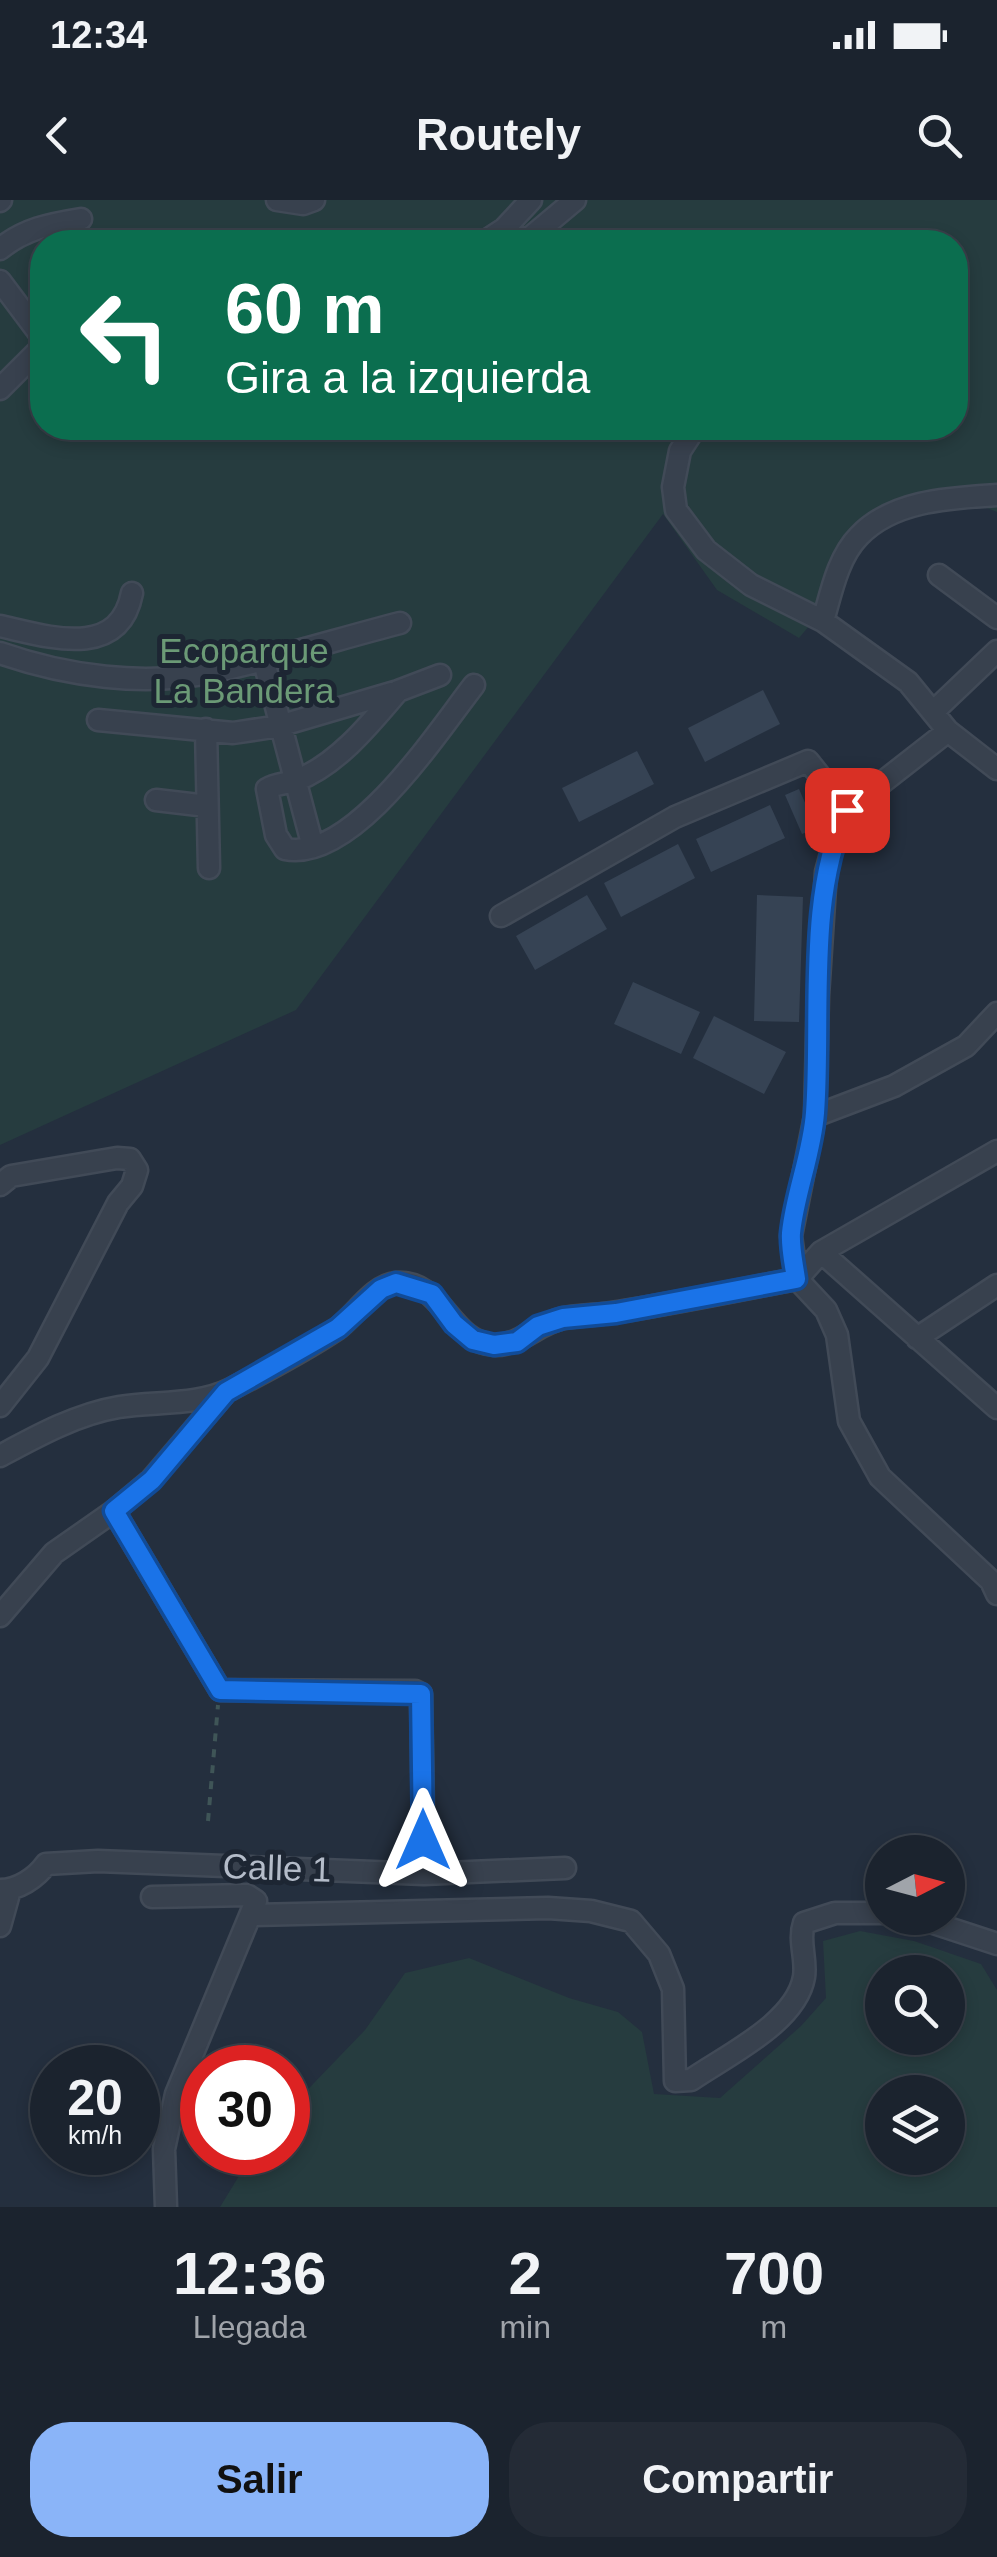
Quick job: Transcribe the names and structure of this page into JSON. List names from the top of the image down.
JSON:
{
  "streets": {
    "street": ["Calle 1"]
  },
  "parks": ["Ecoparque La Bandera"],
  "north": "right",
  "page": {
    "status": "12:34",
    "header": "Routely",
    "turn": ["60 m", "Gira a la izquierda"],
    "speed": "20 km/h",
    "limit": "30",
    "eta": [
      "12:36",
      "Llegada",
      "2",
      "min",
      "700",
      "m"
    ],
    "buttons": ["Salir", "Compartir"]
  }
}
